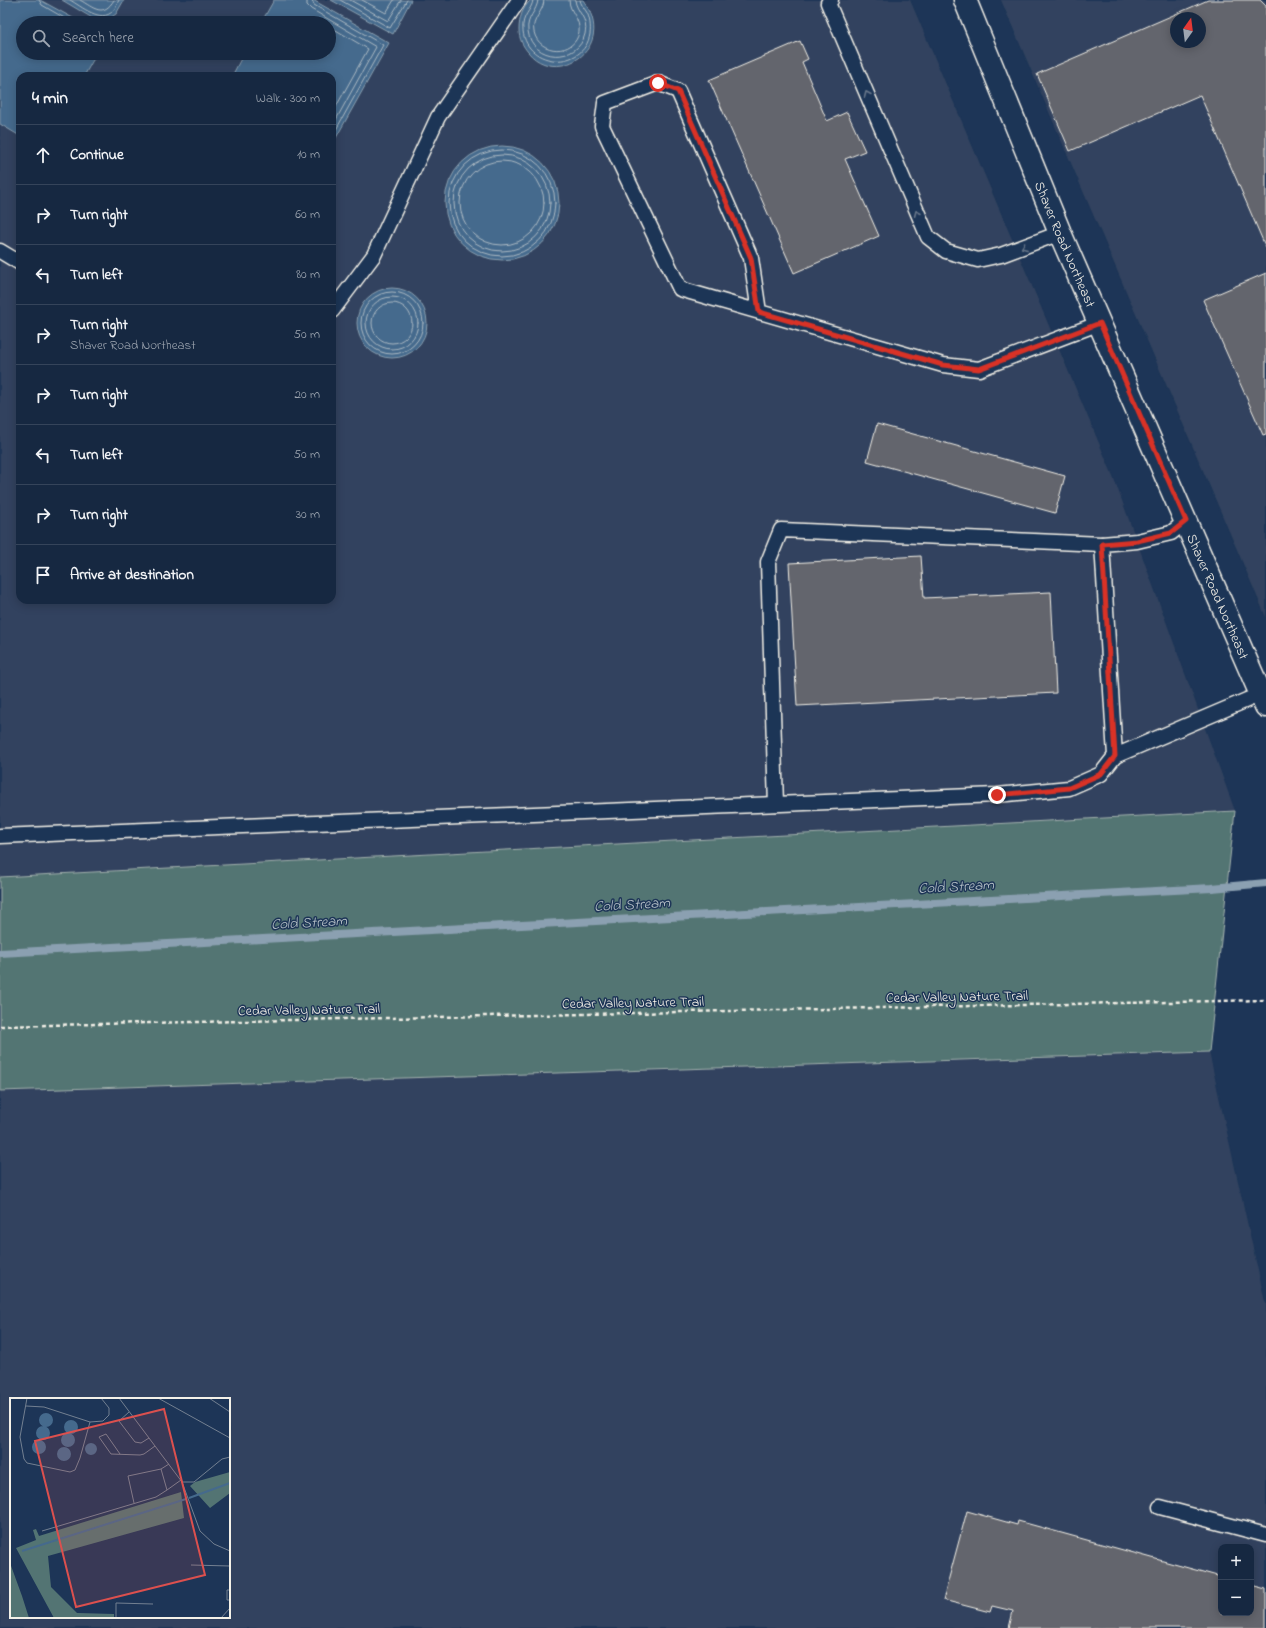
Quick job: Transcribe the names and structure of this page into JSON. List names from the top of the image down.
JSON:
{
  "streets": {
    "street": ["Shaver Road Northeast"],
    "path": ["Cedar Valley Nature Trail"]
  },
  "water": ["Cold Stream"],
  "north": "top",
  "page": {
    "search": "Search here",
    "heading": ["4 min", "Walk · 300 m"],
    "list": [
      ["Continue", "10 m"],
      ["Turn right", "60 m"],
      ["Turn left", "80 m"],
      ["Turn right", "Shaver Road Northeast", "50 m"],
      ["Turn right", "20 m"],
      ["Turn left", "50 m"],
      ["Turn right", "30 m"],
      "Arrive at destination"
    ],
    "map_buttons": ["+", "−"]
  }
}
